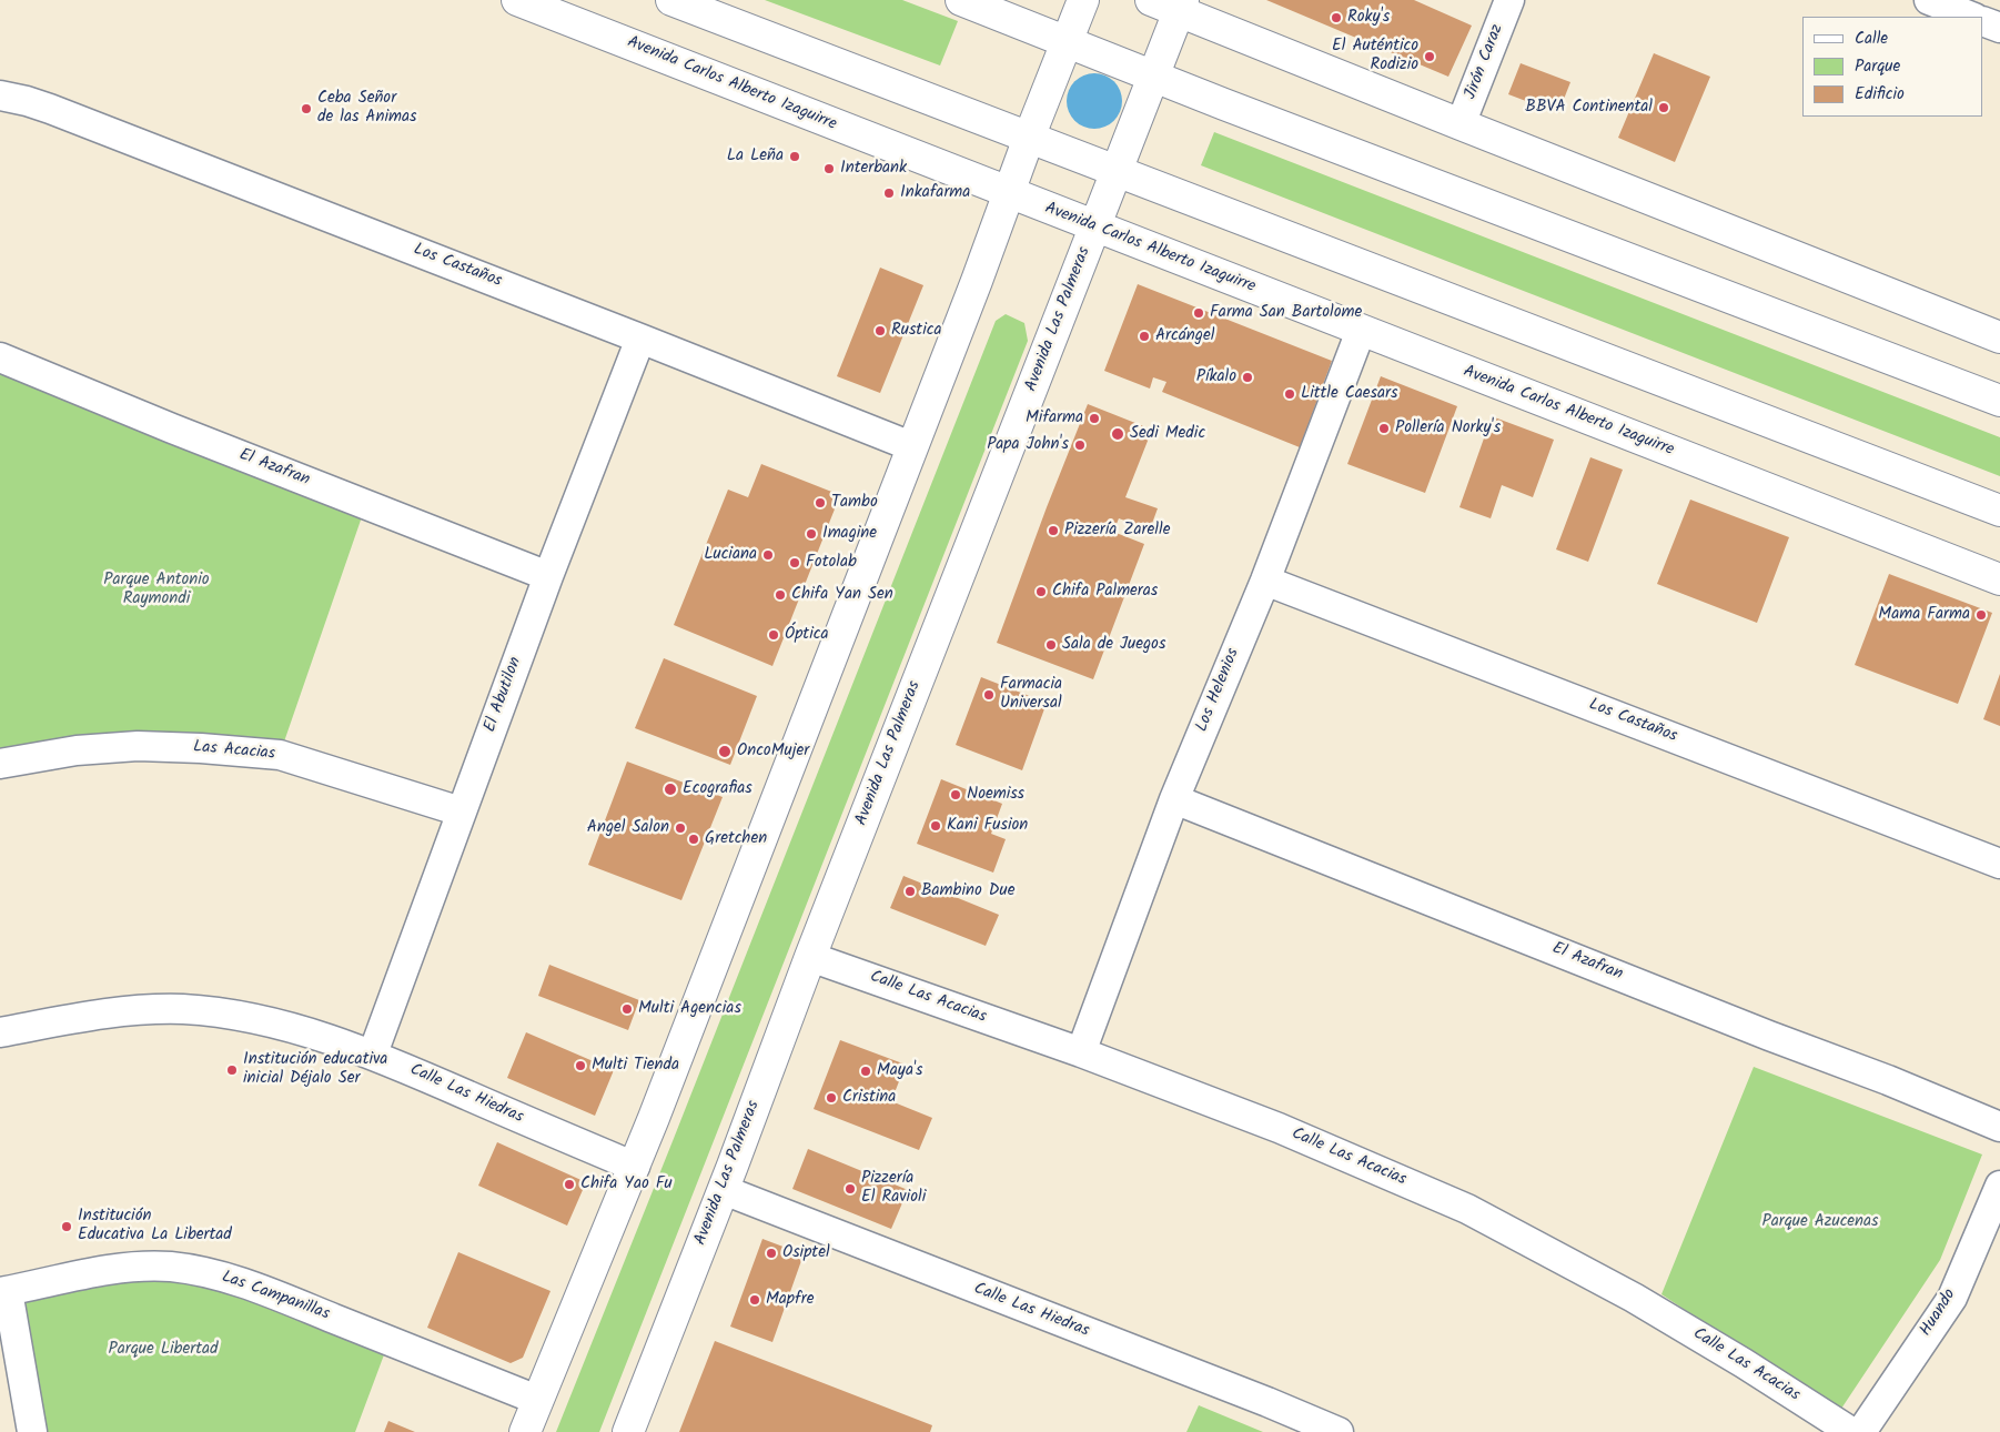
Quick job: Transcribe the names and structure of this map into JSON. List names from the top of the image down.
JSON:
{
  "streets": {
    "main road": ["Avenida Carlos Alberto Izaguirre", "Avenida Las Palmeras"],
    "street": [
      "Jirón Caraz",
      "Los Castaños",
      "El Azafran",
      "Los Helenios",
      "El Abutilon",
      "Las Acacias",
      "Calle Las Acacias",
      "Calle Las Hiedras",
      "Las Campanillas",
      "Huando"
    ]
  },
  "crossings": [
    ["Avenida Carlos Alberto Izaguirre", "Avenida Las Palmeras"],
    ["Avenida Carlos Alberto Izaguirre", "Los Helenios"],
    ["Los Castaños", "Los Helenios"],
    ["Los Castaños", "El Abutilon"],
    ["Avenida Las Palmeras", "Calle Las Acacias"],
    ["Avenida Las Palmeras", "Calle Las Hiedras"],
    ["El Azafran", "Los Helenios"],
    ["El Azafran", "El Abutilon"],
    ["Los Helenios", "Calle Las Acacias"],
    ["El Abutilon", "Las Acacias"],
    ["El Abutilon", "Calle Las Hiedras"]
  ],
  "parks": ["Parque Antonio Raymondi", "Parque Azucenas", "Parque Libertad"],
  "places": [
    "Roky's",
    "El Auténtico Rodizio",
    "BBVA Continental",
    "Ceba Señor de las Animas",
    "La Leña",
    "Interbank",
    "Inkafarma",
    "Farma San Bartolome",
    "Rustica",
    "Arcángel",
    "Píkalo",
    "Little Caesars",
    "Mifarma",
    "Pollería Norky's",
    "Sedi Medic",
    "Papa John's",
    "Tambo",
    "Pizzería Zarelle",
    "Imagine",
    "Luciana",
    "Fotolab",
    "Chifa Palmeras",
    "Chifa Yan Sen",
    "Mama Farma",
    "Óptica",
    "Sala de Juegos",
    "Farmacia Universal",
    "OncoMujer",
    "Ecografias",
    "Noemiss",
    "Kani Fusion",
    "Angel Salon",
    "Gretchen",
    "Bambino Due",
    "Multi Agencias",
    "Multi Tienda",
    "Institución educativa inicial Déjalo Ser",
    "Maya's",
    "Cristina",
    "Chifa Yao Fu",
    "Pizzería El Ravioli",
    "Institución Educativa La Libertad",
    "Osiptel",
    "Mapfre"
  ],
  "legend": ["Calle", "Parque", "Edificio"]
}
